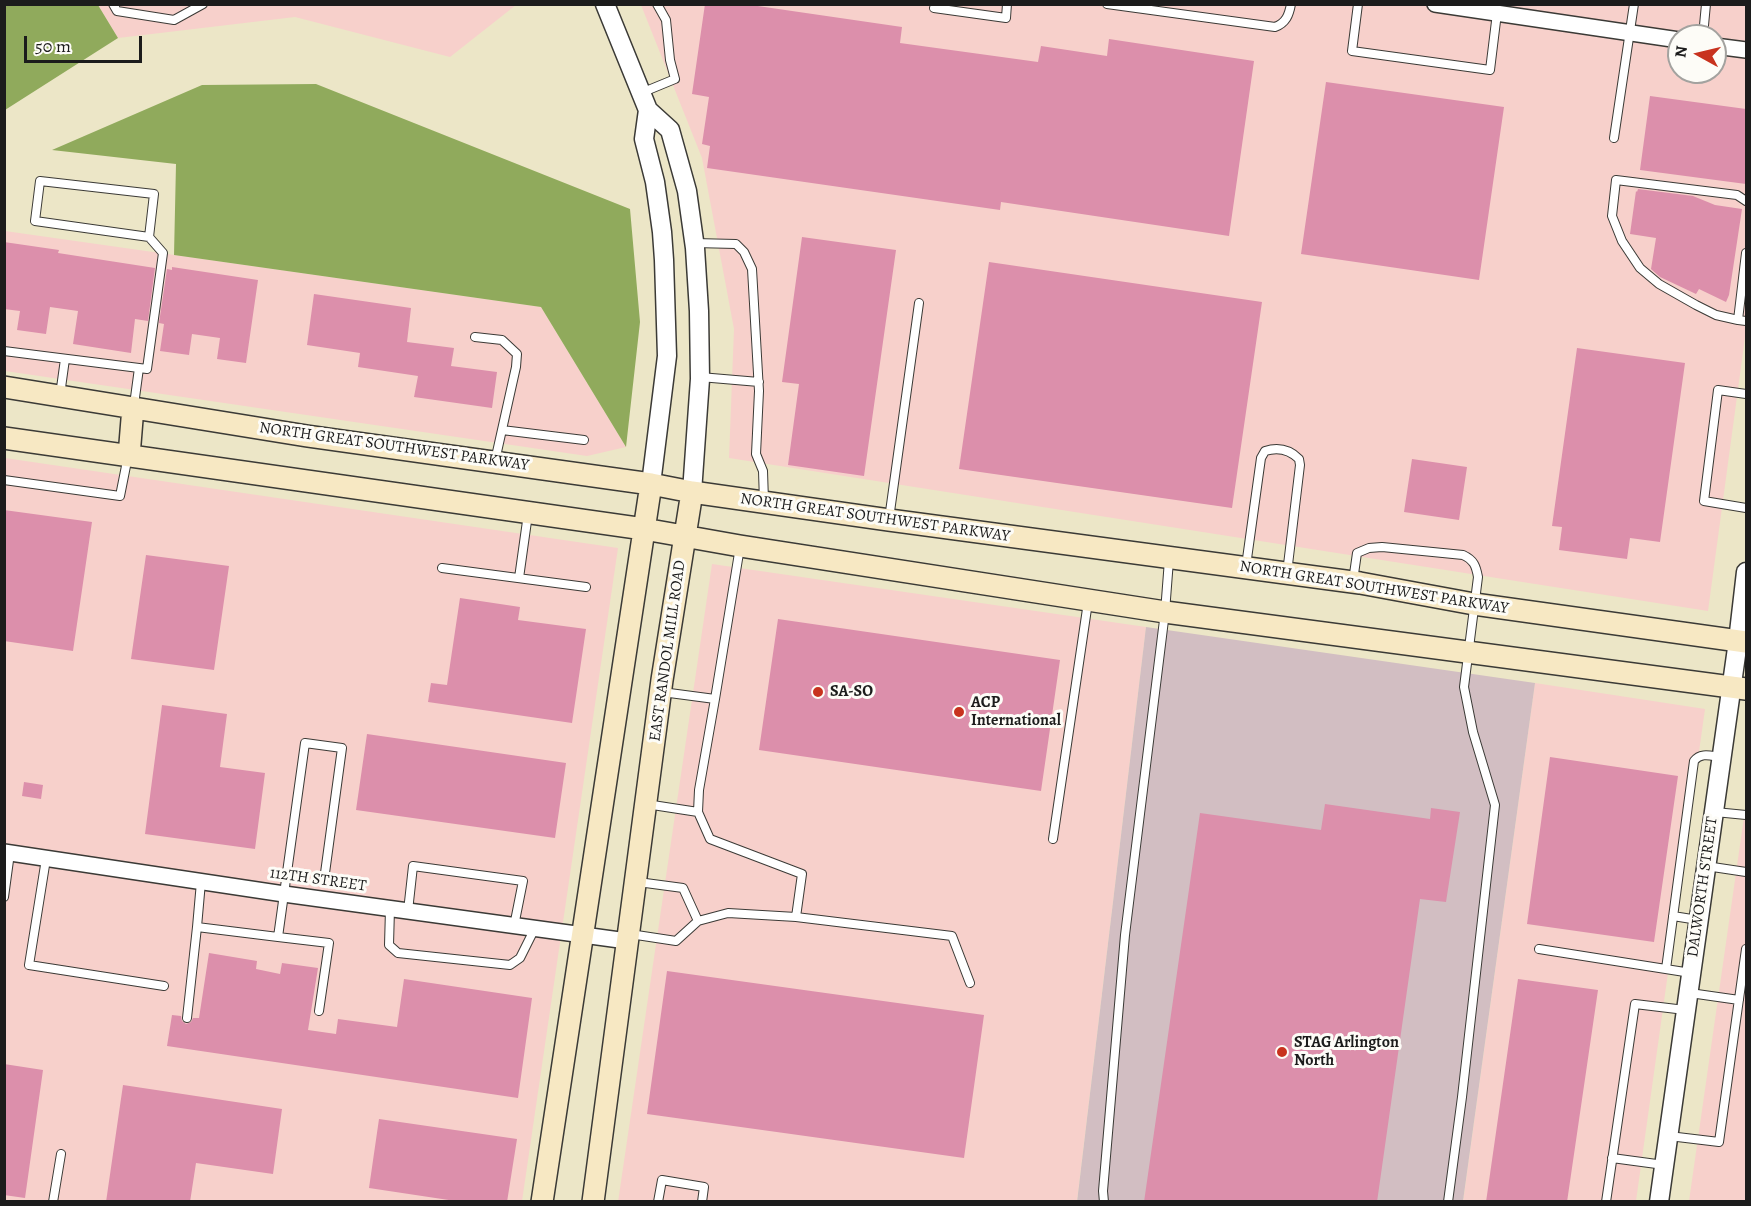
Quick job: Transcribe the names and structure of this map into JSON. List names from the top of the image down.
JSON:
{
  "streets": {
    "main road": ["NORTH GREAT SOUTHWEST PARKWAY", "EAST RANDOL MILL ROAD"],
    "street": ["112TH STREET", "DALWORTH STREET"]
  },
  "crossings": [
    ["NORTH GREAT SOUTHWEST PARKWAY", "EAST RANDOL MILL ROAD"],
    ["NORTH GREAT SOUTHWEST PARKWAY", "DALWORTH STREET"],
    ["EAST RANDOL MILL ROAD", "112TH STREET"]
  ],
  "places": ["SA-SO", "ACP International", "STAG Arlington North"],
  "scale_bar": "50 m",
  "north": "left"
}
